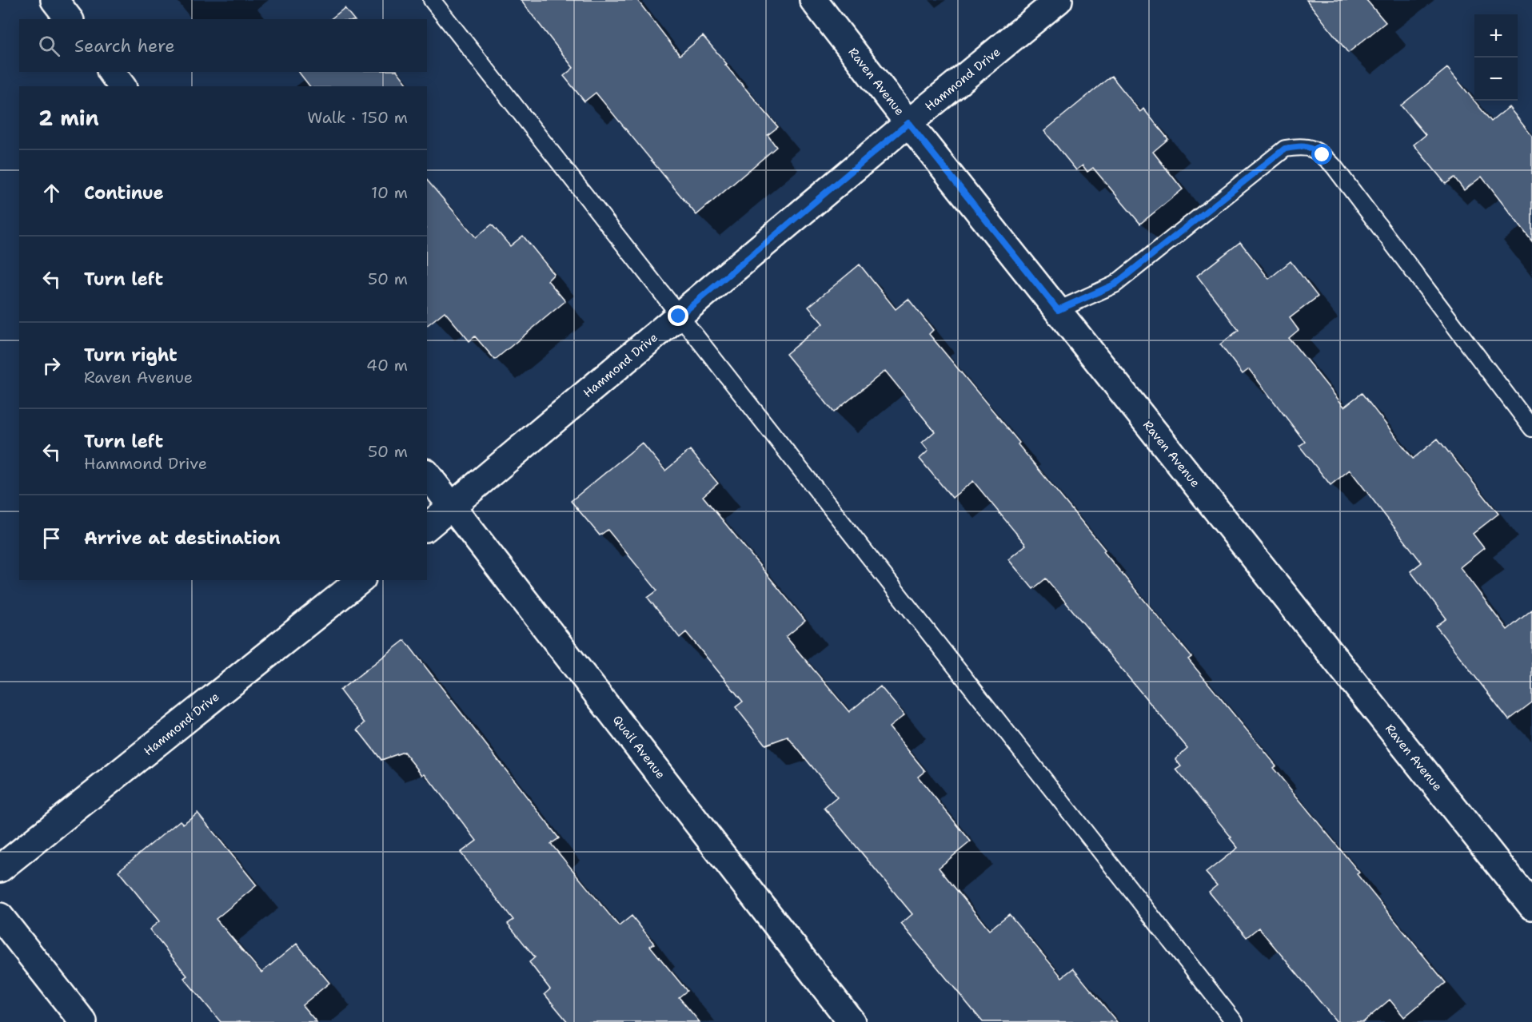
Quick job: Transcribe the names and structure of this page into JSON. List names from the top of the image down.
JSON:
{
  "streets": {
    "street": ["Hammond Drive", "Raven Avenue", "Quail Avenue"]
  },
  "crossings": [
    ["Hammond Drive", "Raven Avenue"],
    ["Hammond Drive", "Quail Avenue"]
  ],
  "page": {
    "map_buttons": ["+", "−"],
    "search": "Search here",
    "heading": ["2 min", "Walk · 150 m"],
    "list": [
      ["Continue", "10 m"],
      ["Turn left", "50 m"],
      ["Turn right", "Raven Avenue", "40 m"],
      ["Turn left", "Hammond Drive", "50 m"],
      "Arrive at destination"
    ]
  }
}
